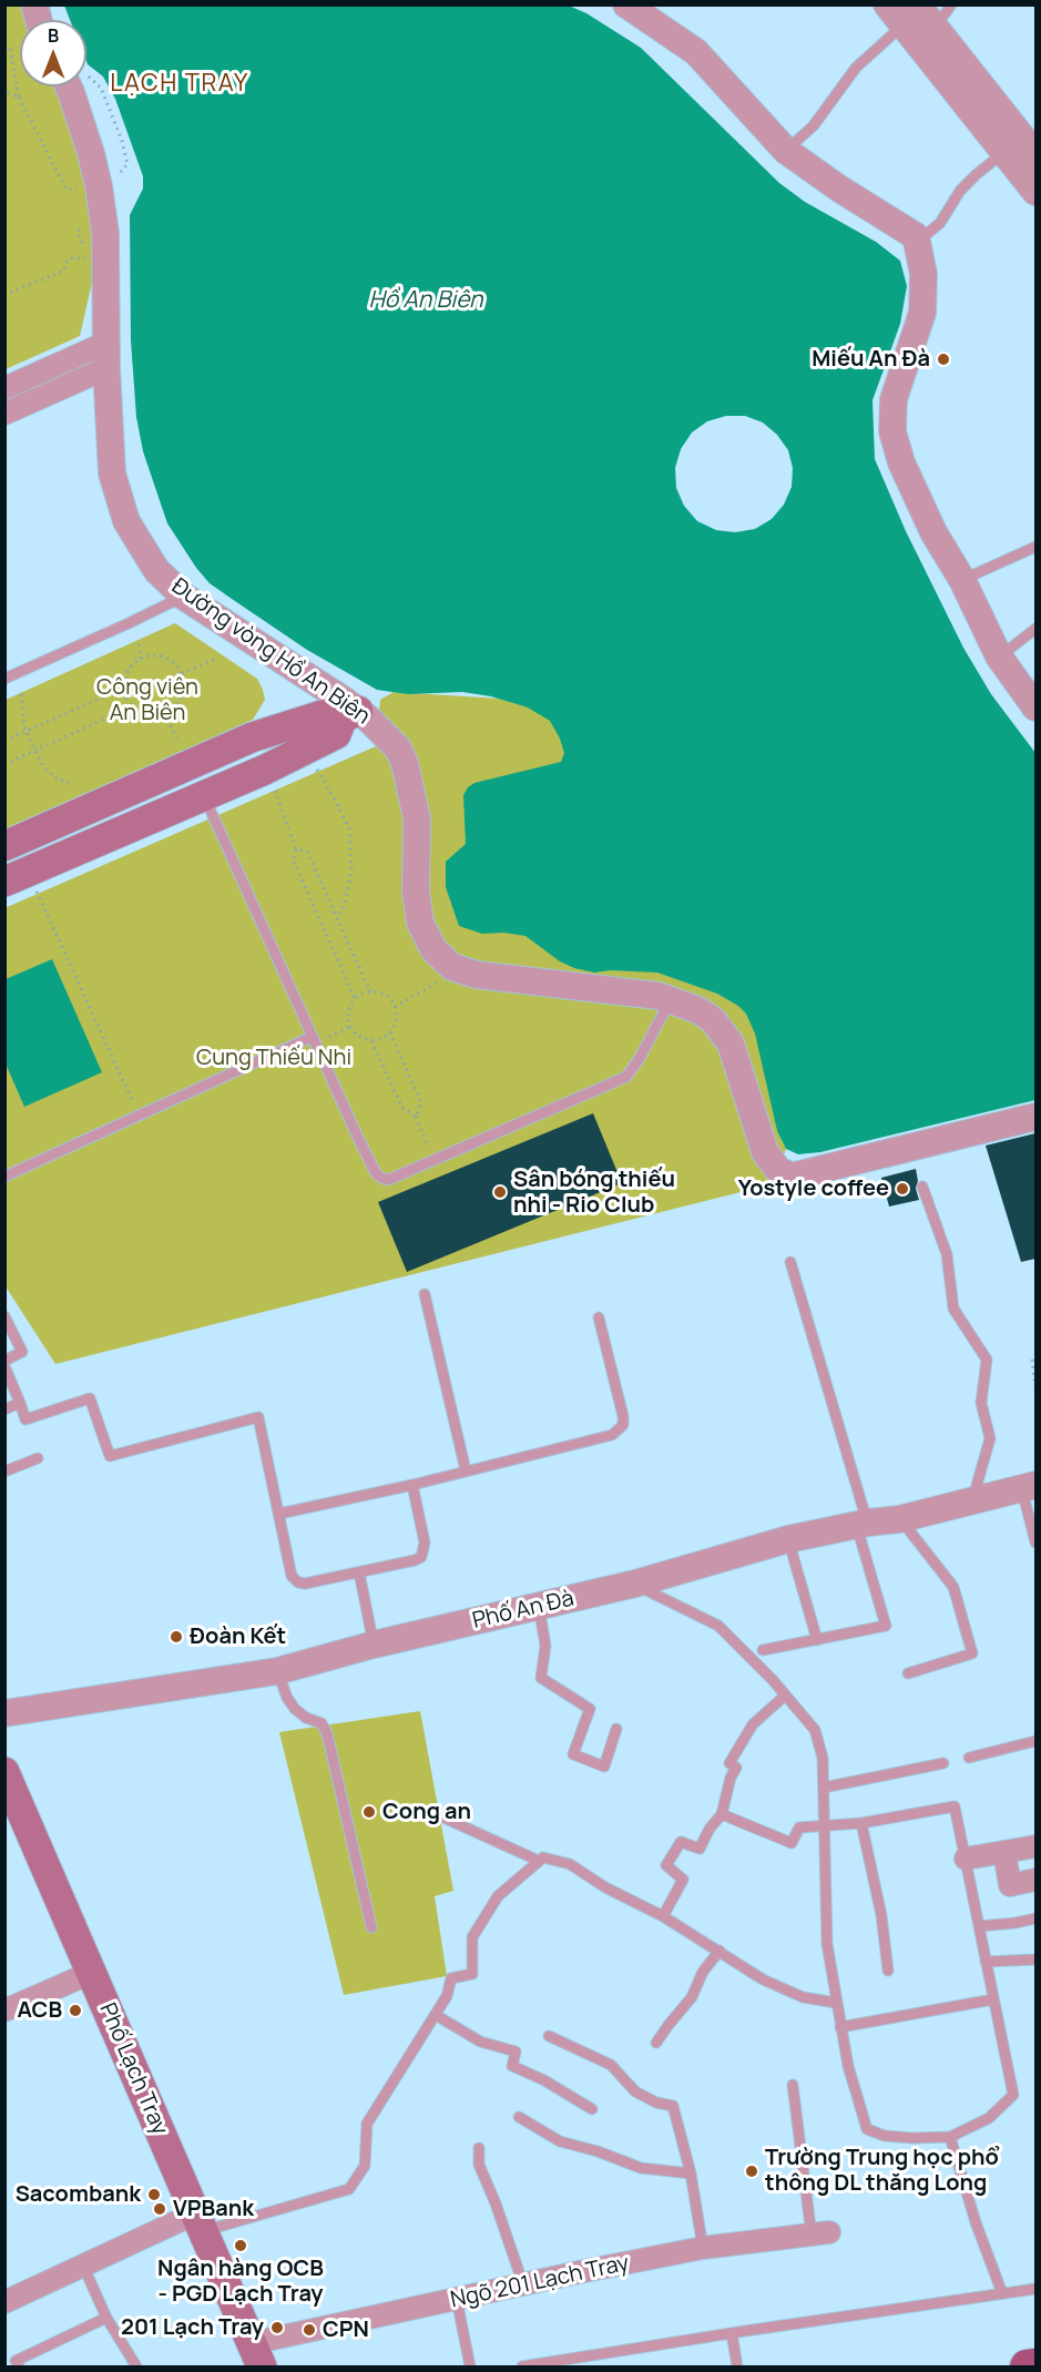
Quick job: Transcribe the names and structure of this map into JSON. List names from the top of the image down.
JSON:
{
  "streets": {
    "main road": ["Phố Lạch Tray"],
    "street": ["Đường vòng Hồ An Biên", "Phố An Đà", "Ngõ 201 Lạch Tray"]
  },
  "crossings": [
    ["Phố Lạch Tray", "Ngõ 201 Lạch Tray"]
  ],
  "districts": ["LẠCH TRAY"],
  "water": ["Hồ An Biên"],
  "parks": ["Công viên An Biên", "Cung Thiếu Nhi"],
  "places": [
    "Miếu An Đà",
    "Yostyle coffee",
    "Sân bóng thiếu nhi - Rio Club",
    "Đoàn Kết",
    "Cong an",
    "ACB",
    "Trường Trung học phổ thông DL thăng Long",
    "Sacombank",
    "VPBank",
    "Ngân hàng OCB - PGD Lạch Tray",
    "201 Lạch Tray",
    "CPN"
  ],
  "north": "top"
}
